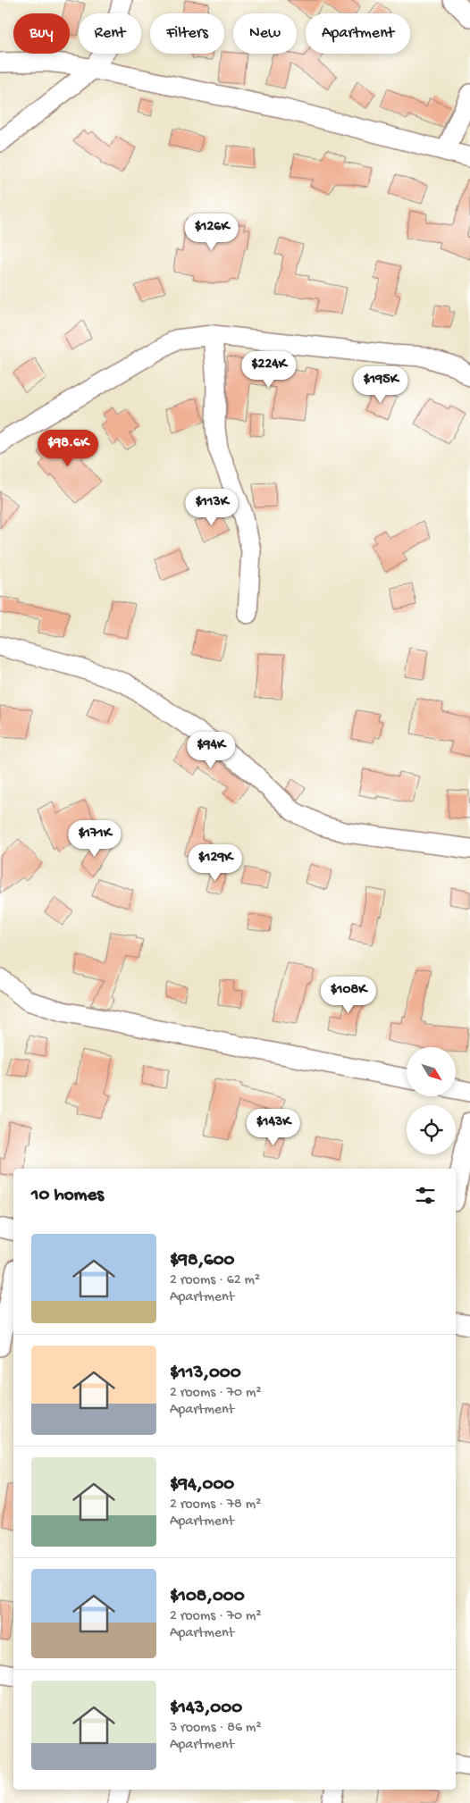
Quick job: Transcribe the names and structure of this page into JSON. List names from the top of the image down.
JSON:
{
  "north": "bottom right",
  "page": {
    "chip": [
      "Buy",
      "Rent",
      "Filters",
      "New",
      "Apartment"
    ],
    "price": [
      "$126K",
      "$224K",
      "$195K",
      "$98.6K",
      "$113K",
      "$94K",
      "$171K",
      "$129K",
      "$108K",
      "$143K"
    ],
    "heading": "10 homes",
    "list": [
      {
        "name": "$98,600",
        "note": "2 rooms · 62 m² · Apartment"
      },
      {
        "name": "$113,000",
        "note": "2 rooms · 70 m² · Apartment"
      },
      {
        "name": "$94,000",
        "note": "2 rooms · 78 m² · Apartment"
      },
      {
        "name": "$108,000",
        "note": "2 rooms · 70 m² · Apartment"
      },
      {
        "name": "$143,000",
        "note": "3 rooms · 86 m² · Apartment"
      }
    ]
  }
}
